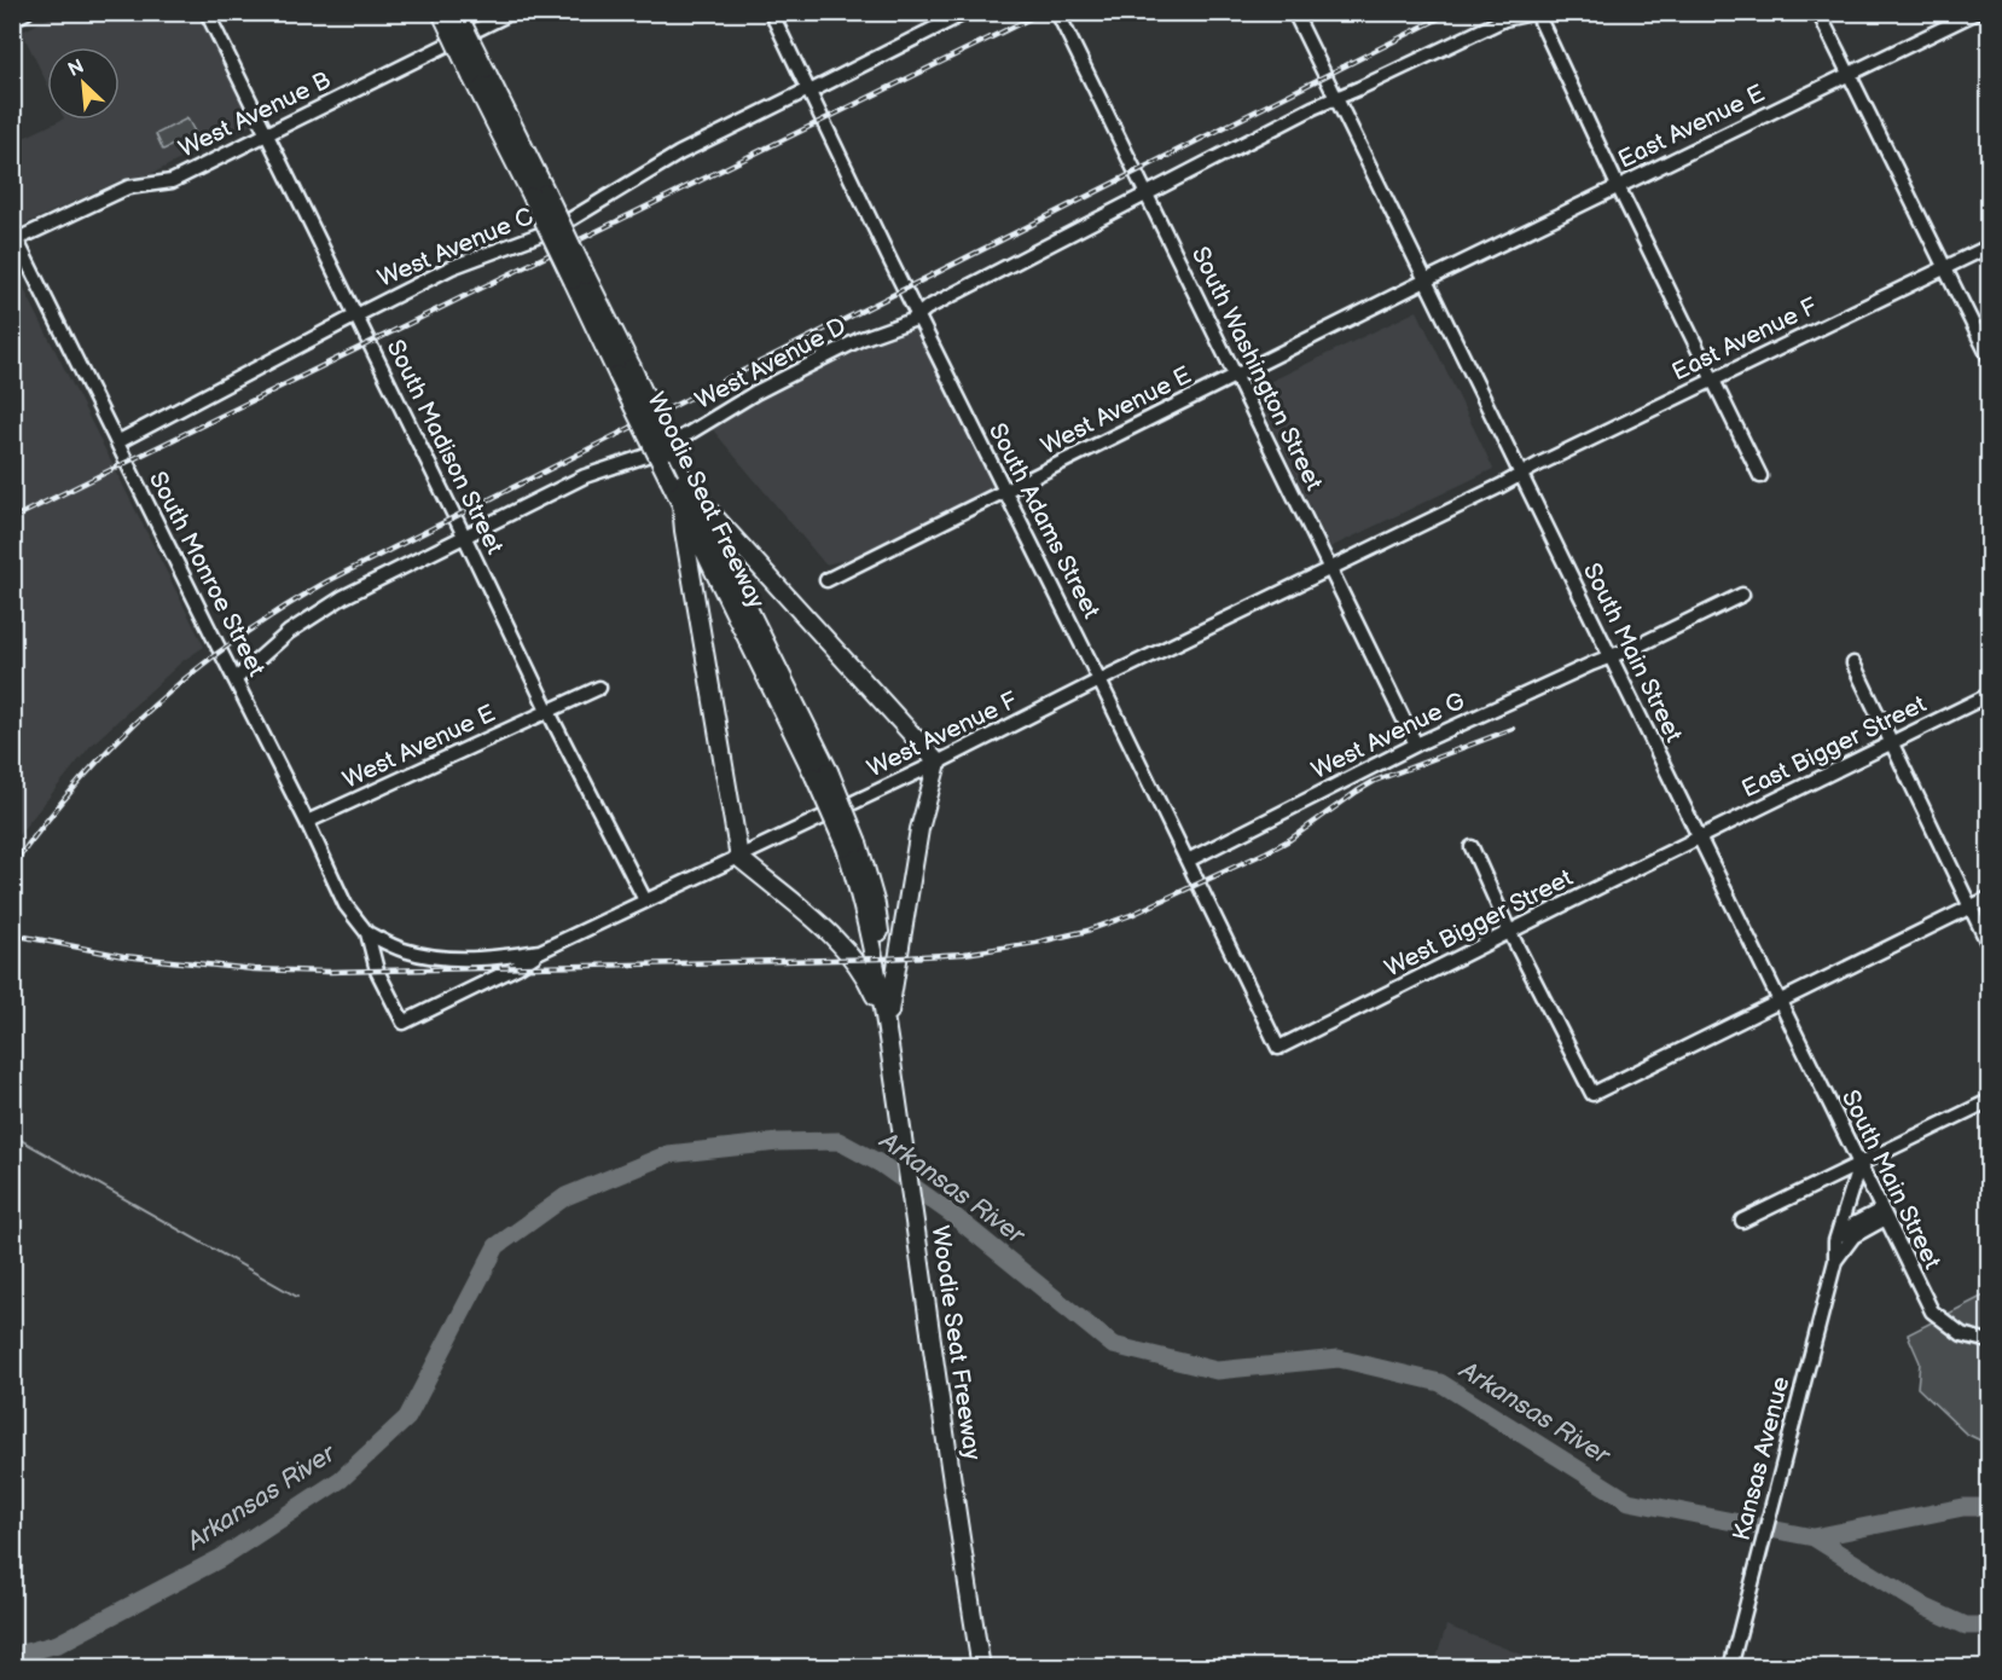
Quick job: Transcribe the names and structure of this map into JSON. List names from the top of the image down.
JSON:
{
  "streets": {
    "main road": ["Woodie Seat Freeway"],
    "street": [
      "West Avenue B",
      "East Avenue E",
      "West Avenue C",
      "East Avenue F",
      "West Avenue D",
      "South Washington Street",
      "West Avenue E",
      "South Madison Street",
      "South Adams Street",
      "South Monroe Street",
      "South Main Street",
      "West Avenue F",
      "West Avenue G",
      "East Bigger Street",
      "West Bigger Street",
      "Kansas Avenue"
    ]
  },
  "crossings": [
    ["West Avenue B", "South Madison Street"],
    ["West Avenue B", "South Monroe Street"],
    ["East Avenue E", "West Avenue E"],
    ["East Avenue E", "South Main Street"],
    ["West Avenue C", "South Madison Street"],
    ["West Avenue C", "South Adams Street"],
    ["West Avenue C", "South Monroe Street"],
    ["East Avenue F", "South Main Street"],
    ["East Avenue F", "West Avenue F"],
    ["West Avenue D", "South Washington Street"],
    ["West Avenue D", "South Madison Street"],
    ["West Avenue D", "South Adams Street"],
    ["West Avenue D", "South Monroe Street"],
    ["West Avenue D", "South Main Street"],
    ["South Washington Street", "West Avenue E"],
    ["South Washington Street", "West Avenue F"],
    ["South Washington Street", "West Avenue G"],
    ["West Avenue E", "South Madison Street"],
    ["West Avenue E", "South Adams Street"],
    ["West Avenue E", "South Monroe Street"],
    ["West Avenue E", "South Main Street"],
    ["South Madison Street", "West Avenue F"],
    ["South Adams Street", "West Avenue F"],
    ["South Adams Street", "West Avenue G"],
    ["South Adams Street", "West Bigger Street"],
    ["South Monroe Street", "West Avenue F"],
    ["South Main Street", "West Avenue F"],
    ["South Main Street", "West Avenue G"],
    ["South Main Street", "East Bigger Street"],
    ["South Main Street", "West Bigger Street"],
    ["South Main Street", "Kansas Avenue"],
    ["East Bigger Street", "West Bigger Street"]
  ],
  "water": ["Arkansas River"],
  "north": "top left"
}
